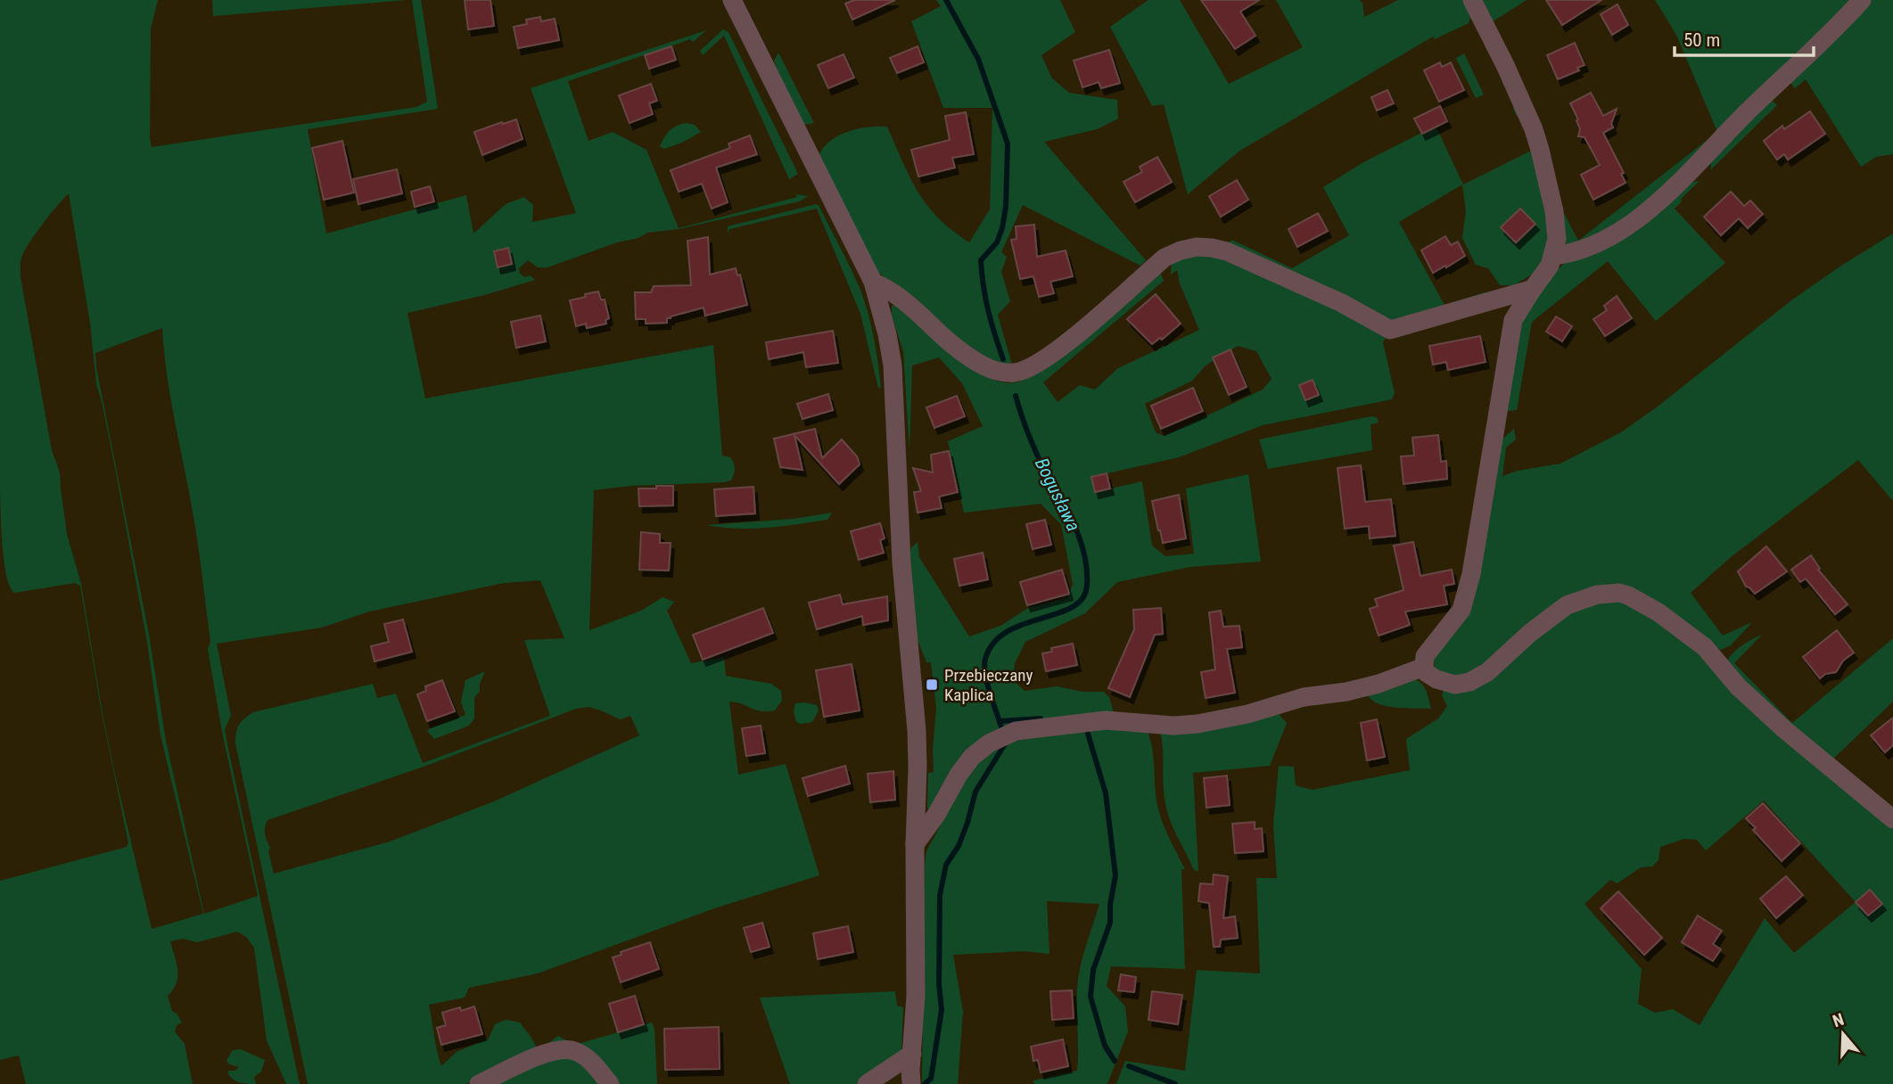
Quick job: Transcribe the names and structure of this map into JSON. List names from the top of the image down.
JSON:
{
  "water": ["Bogusława"],
  "places": {
    "transit": ["Przebieczany Kaplica"]
  },
  "scale_bar": "50 m",
  "north": "top"
}
